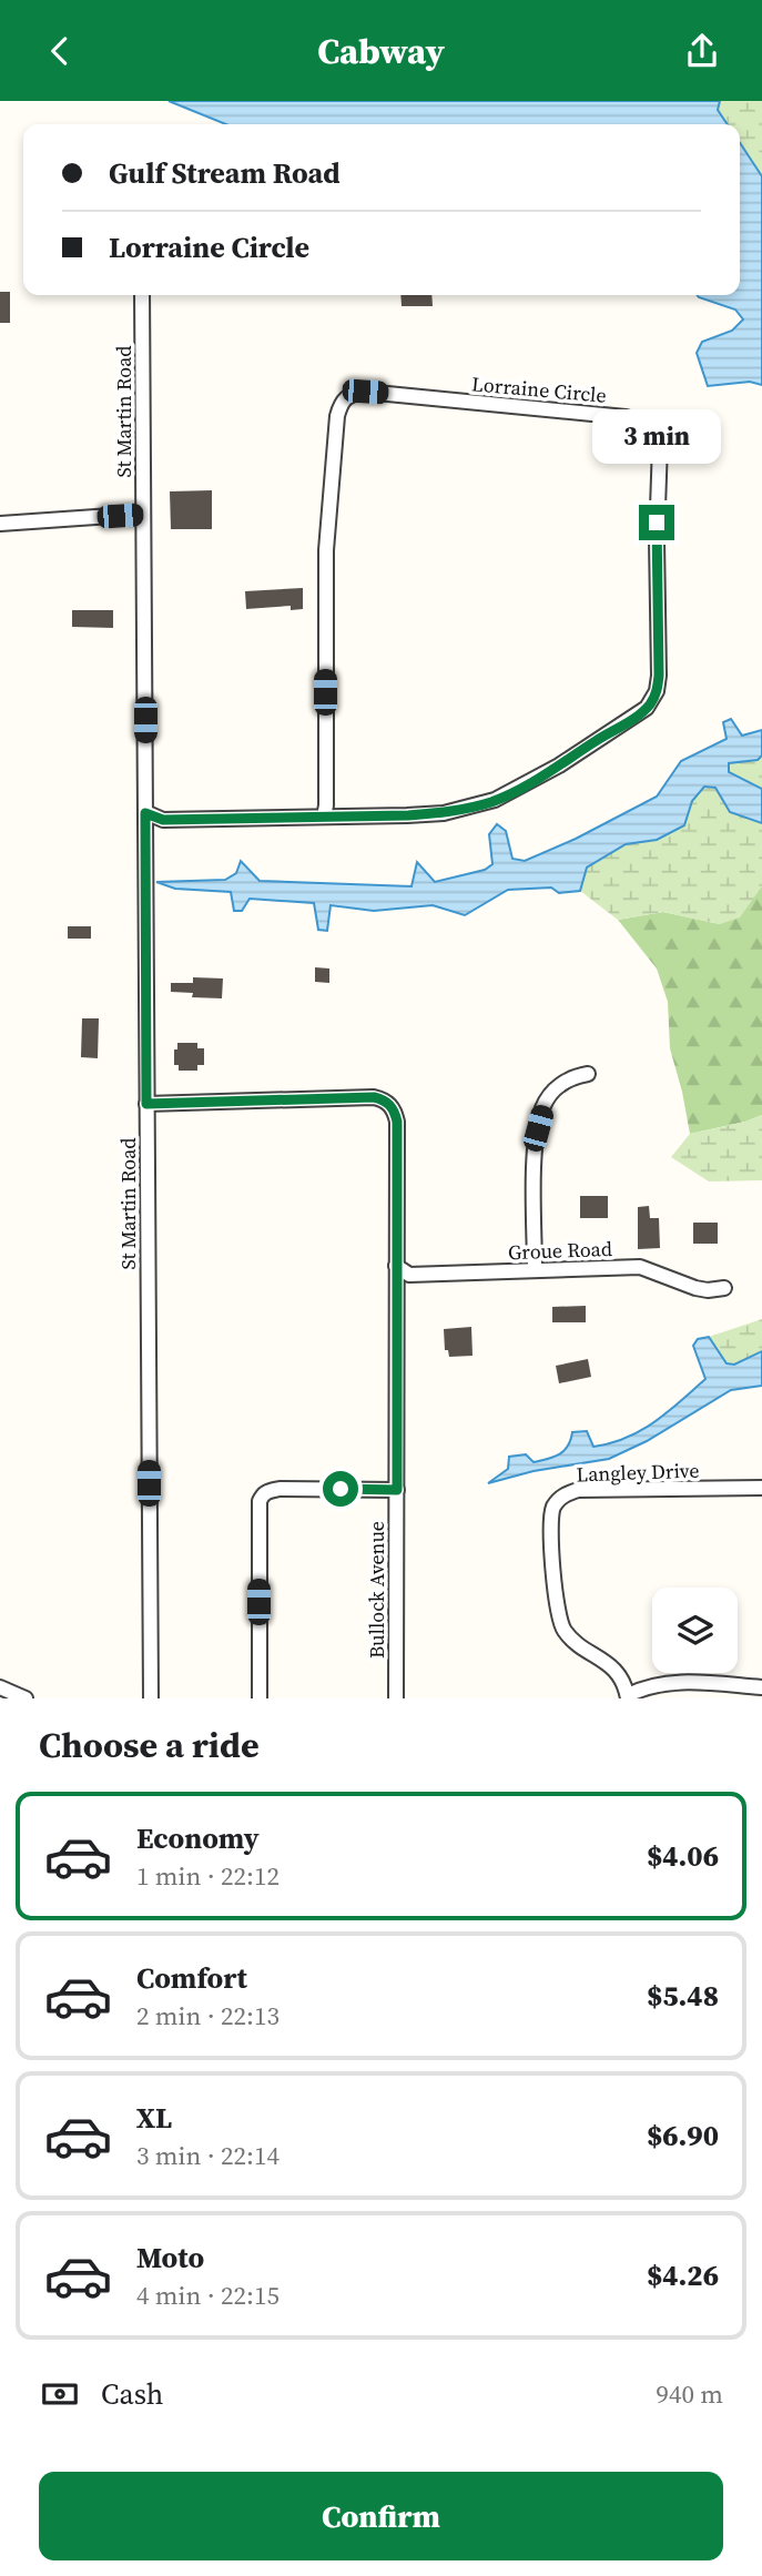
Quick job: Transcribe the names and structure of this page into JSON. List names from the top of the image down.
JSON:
{
  "streets": {
    "street": [
      "Lorraine Circle",
      "St Martin Road",
      "Groue Road",
      "Langley Drive",
      "Bullock Avenue"
    ]
  },
  "crossings": [
    ["Lorraine Circle", "St Martin Road"],
    ["St Martin Road", "Bullock Avenue"],
    ["Groue Road", "Bullock Avenue"]
  ],
  "page": {
    "header": "Cabway",
    "banner": ["Gulf Stream Road", "Lorraine Circle"],
    "bubble": "3 min",
    "heading": "Choose a ride",
    "list": [
      {
        "name": "Economy",
        "note": "1 min · 22:12",
        "value": "$4.06"
      },
      {
        "name": "Comfort",
        "note": "2 min · 22:13",
        "value": "$5.48"
      },
      {
        "name": "XL",
        "note": "3 min · 22:14",
        "value": "$6.90"
      },
      {
        "name": "Moto",
        "note": "4 min · 22:15",
        "value": "$4.26"
      }
    ],
    "pay": ["Cash", "940 m"],
    "buttons": "Confirm"
  }
}
